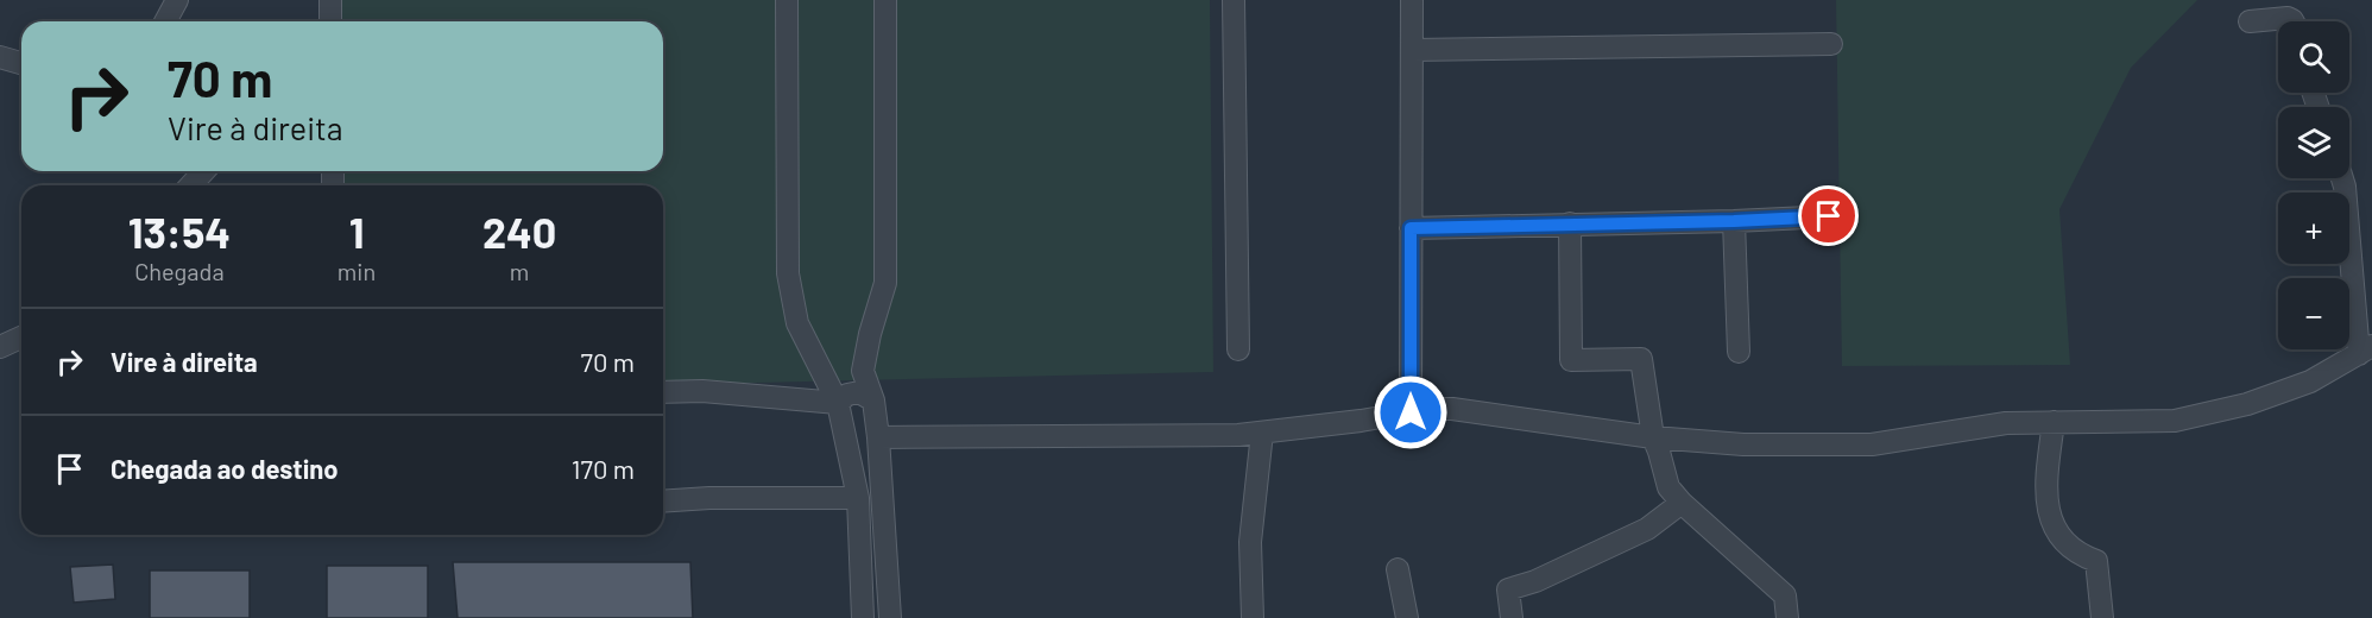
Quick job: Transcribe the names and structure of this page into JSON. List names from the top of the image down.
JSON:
{
  "page": {
    "map_buttons": ["+", "−"],
    "turn": ["70 m", "Vire à direita"],
    "eta": [
      "13:54",
      "Chegada",
      "1",
      "min",
      "240",
      "m"
    ],
    "list": [
      {
        "name": "Vire à direita",
        "value": "70 m"
      },
      {
        "name": "Chegada ao destino",
        "value": "170 m"
      }
    ]
  }
}
